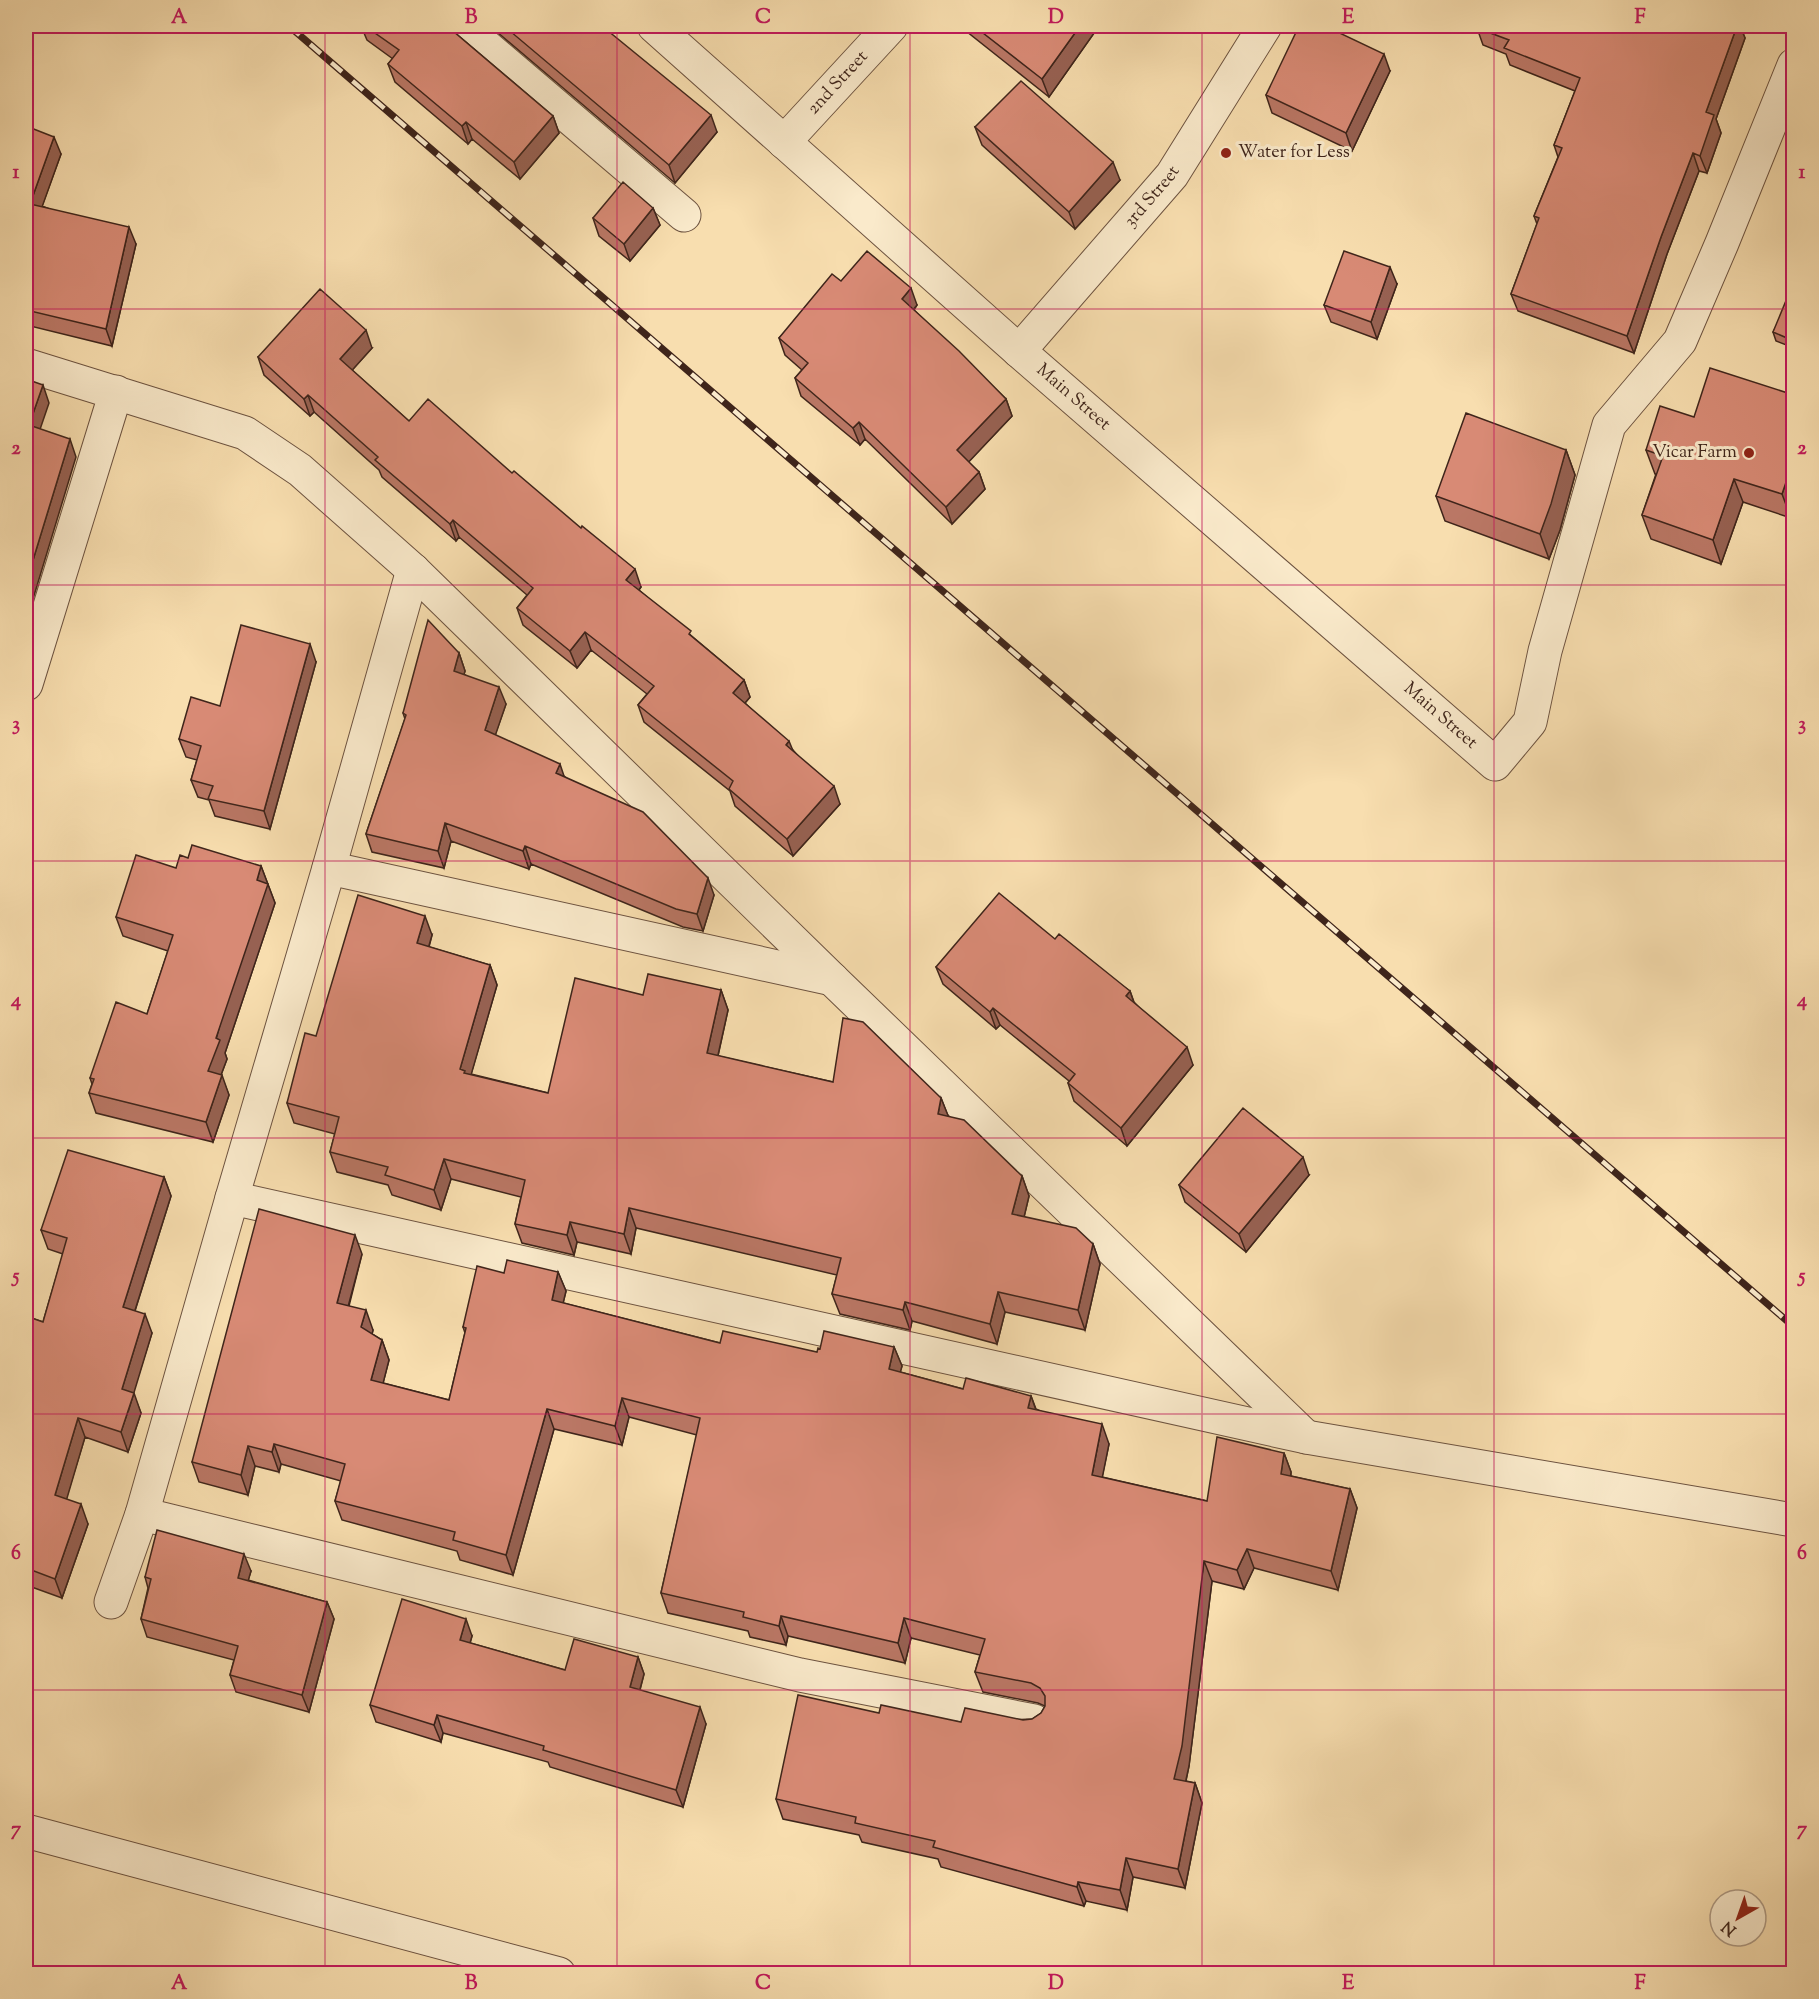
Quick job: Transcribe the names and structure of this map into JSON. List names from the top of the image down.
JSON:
{
  "streets": {
    "street": ["2nd Street", "3rd Street", "Main Street"]
  },
  "crossings": [
    ["2nd Street", "Main Street"],
    ["3rd Street", "Main Street"]
  ],
  "places": ["Water for Less", "Vicar Farm"],
  "north": "bottom left",
  "grid": {
    "columns": [
      "A",
      "B",
      "C",
      "D",
      "E",
      "F"
    ],
    "rows": [
      "1",
      "2",
      "3",
      "4",
      "5",
      "6",
      "7"
    ]
  }
}
